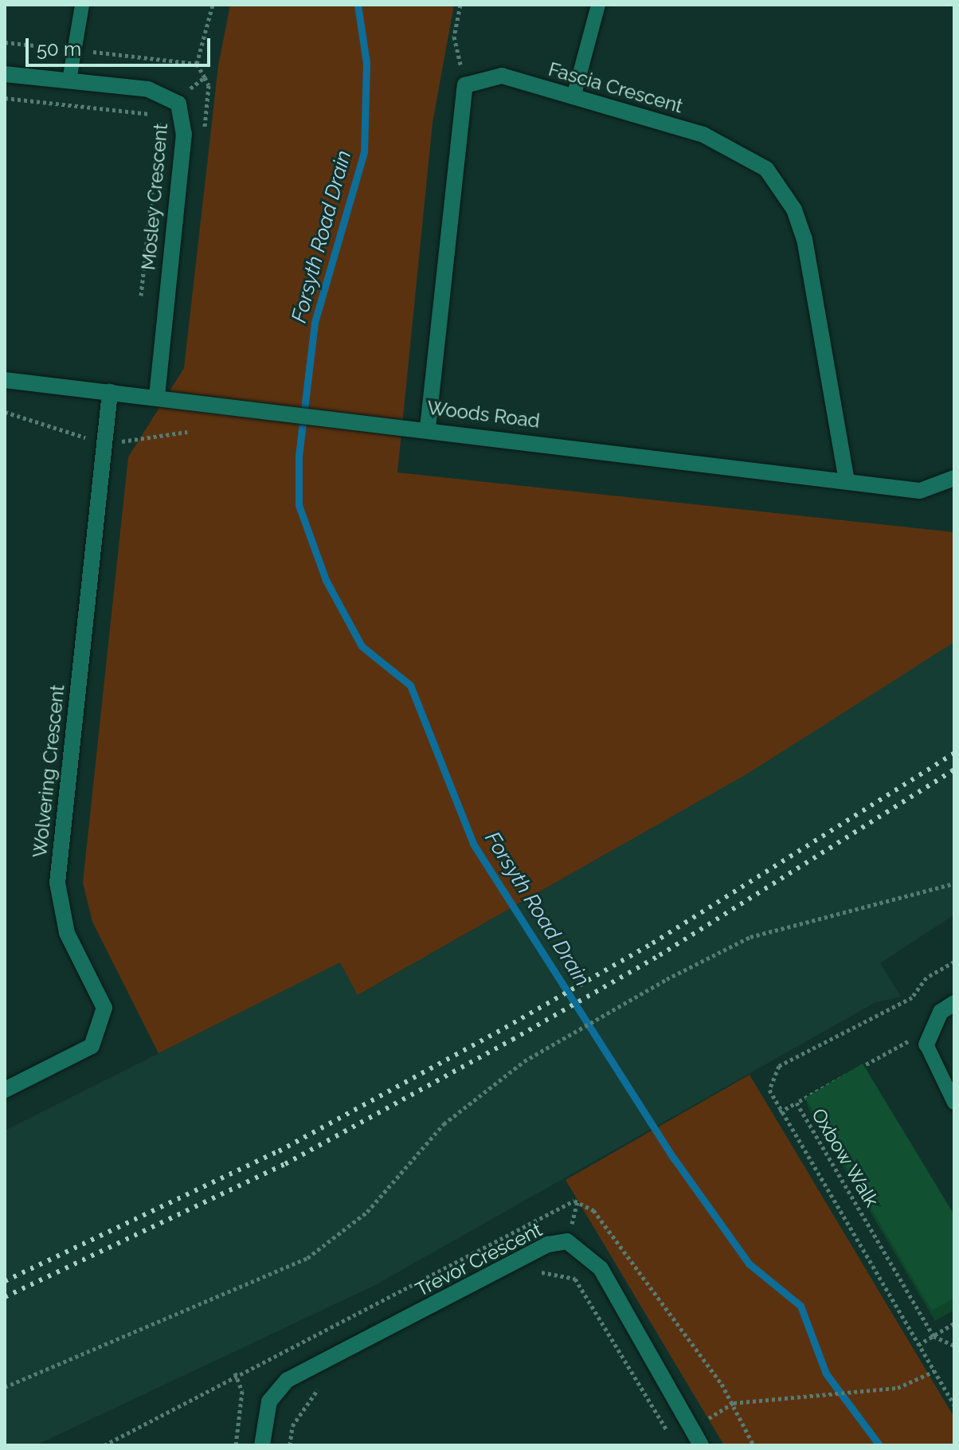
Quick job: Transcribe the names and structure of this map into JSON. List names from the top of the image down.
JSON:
{
  "streets": {
    "street": [
      "Fascia Crescent",
      "Mosley Crescent",
      "Woods Road",
      "Wolvering Crescent",
      "Trevor Crescent"
    ],
    "path": ["Oxbow Walk"]
  },
  "crossings": [
    ["Fascia Crescent", "Woods Road"],
    ["Mosley Crescent", "Woods Road"],
    ["Woods Road", "Wolvering Crescent"]
  ],
  "water": ["Forsyth Road Drain"],
  "scale_bar": "50 m"
}
